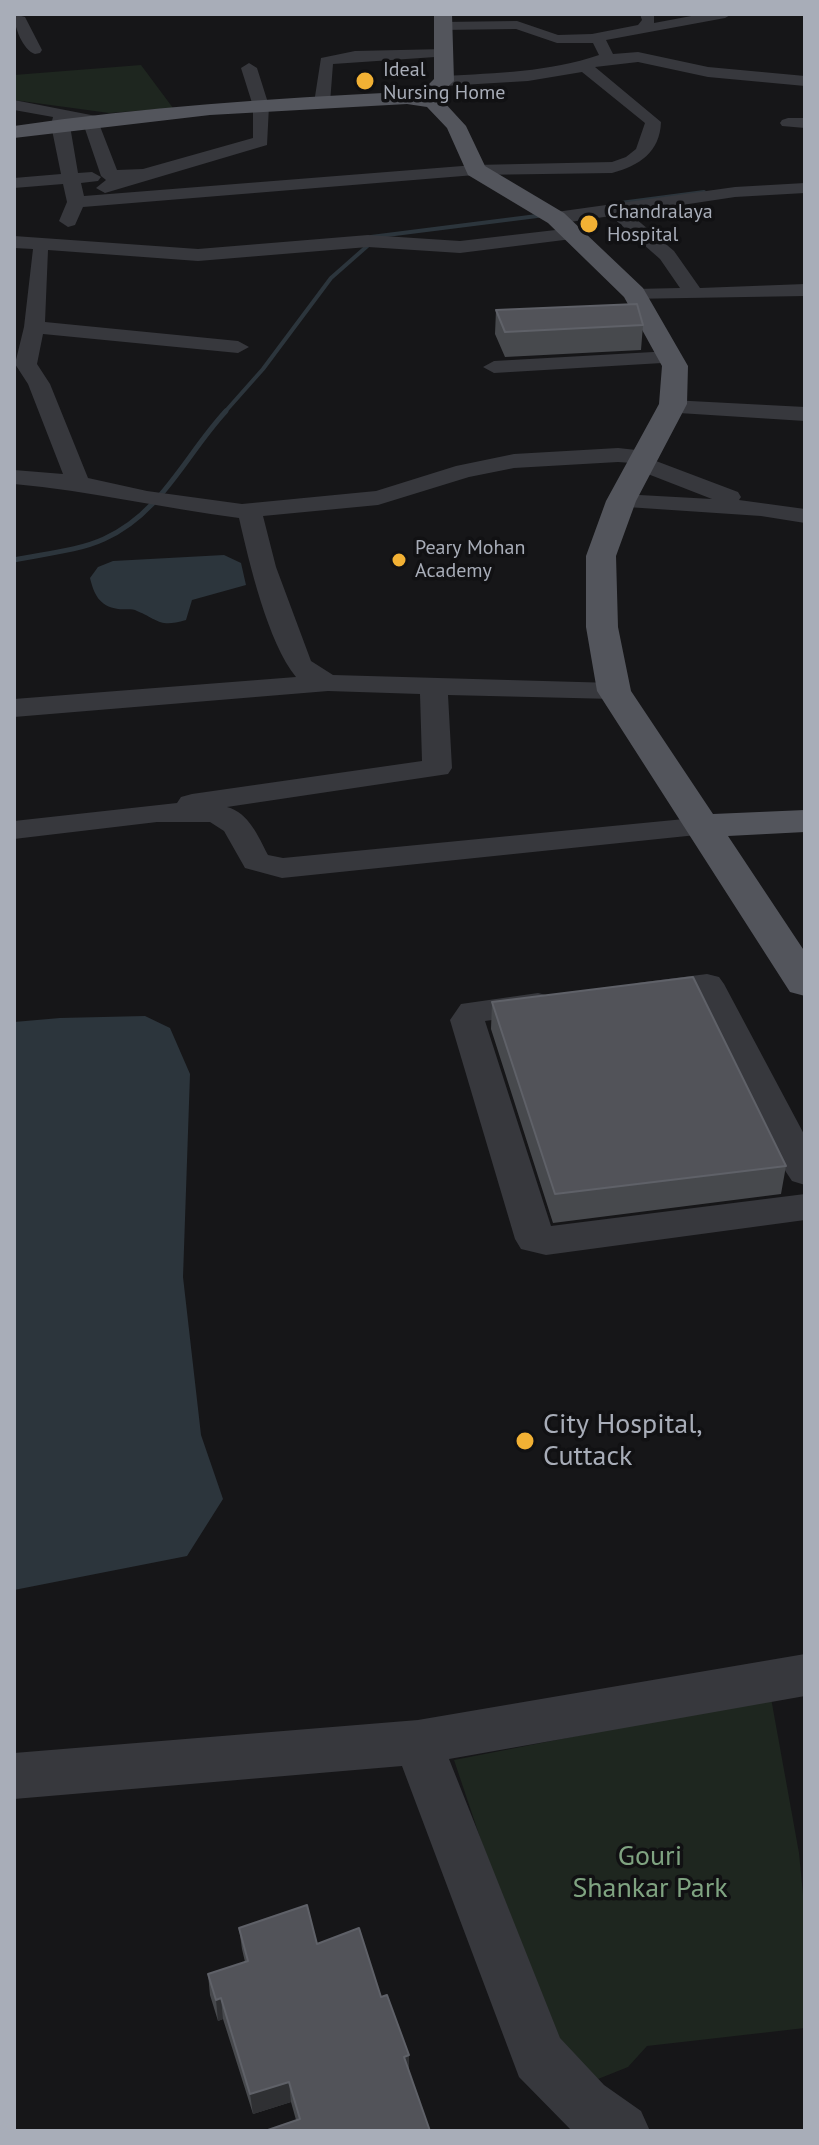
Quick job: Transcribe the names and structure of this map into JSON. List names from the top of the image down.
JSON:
{
  "parks": ["Gouri Shankar Park"],
  "places": [
    "Ideal Nursing Home",
    "Chandralaya Hospital",
    "Peary Mohan Academy",
    "City Hospital, Cuttack"
  ]
}
